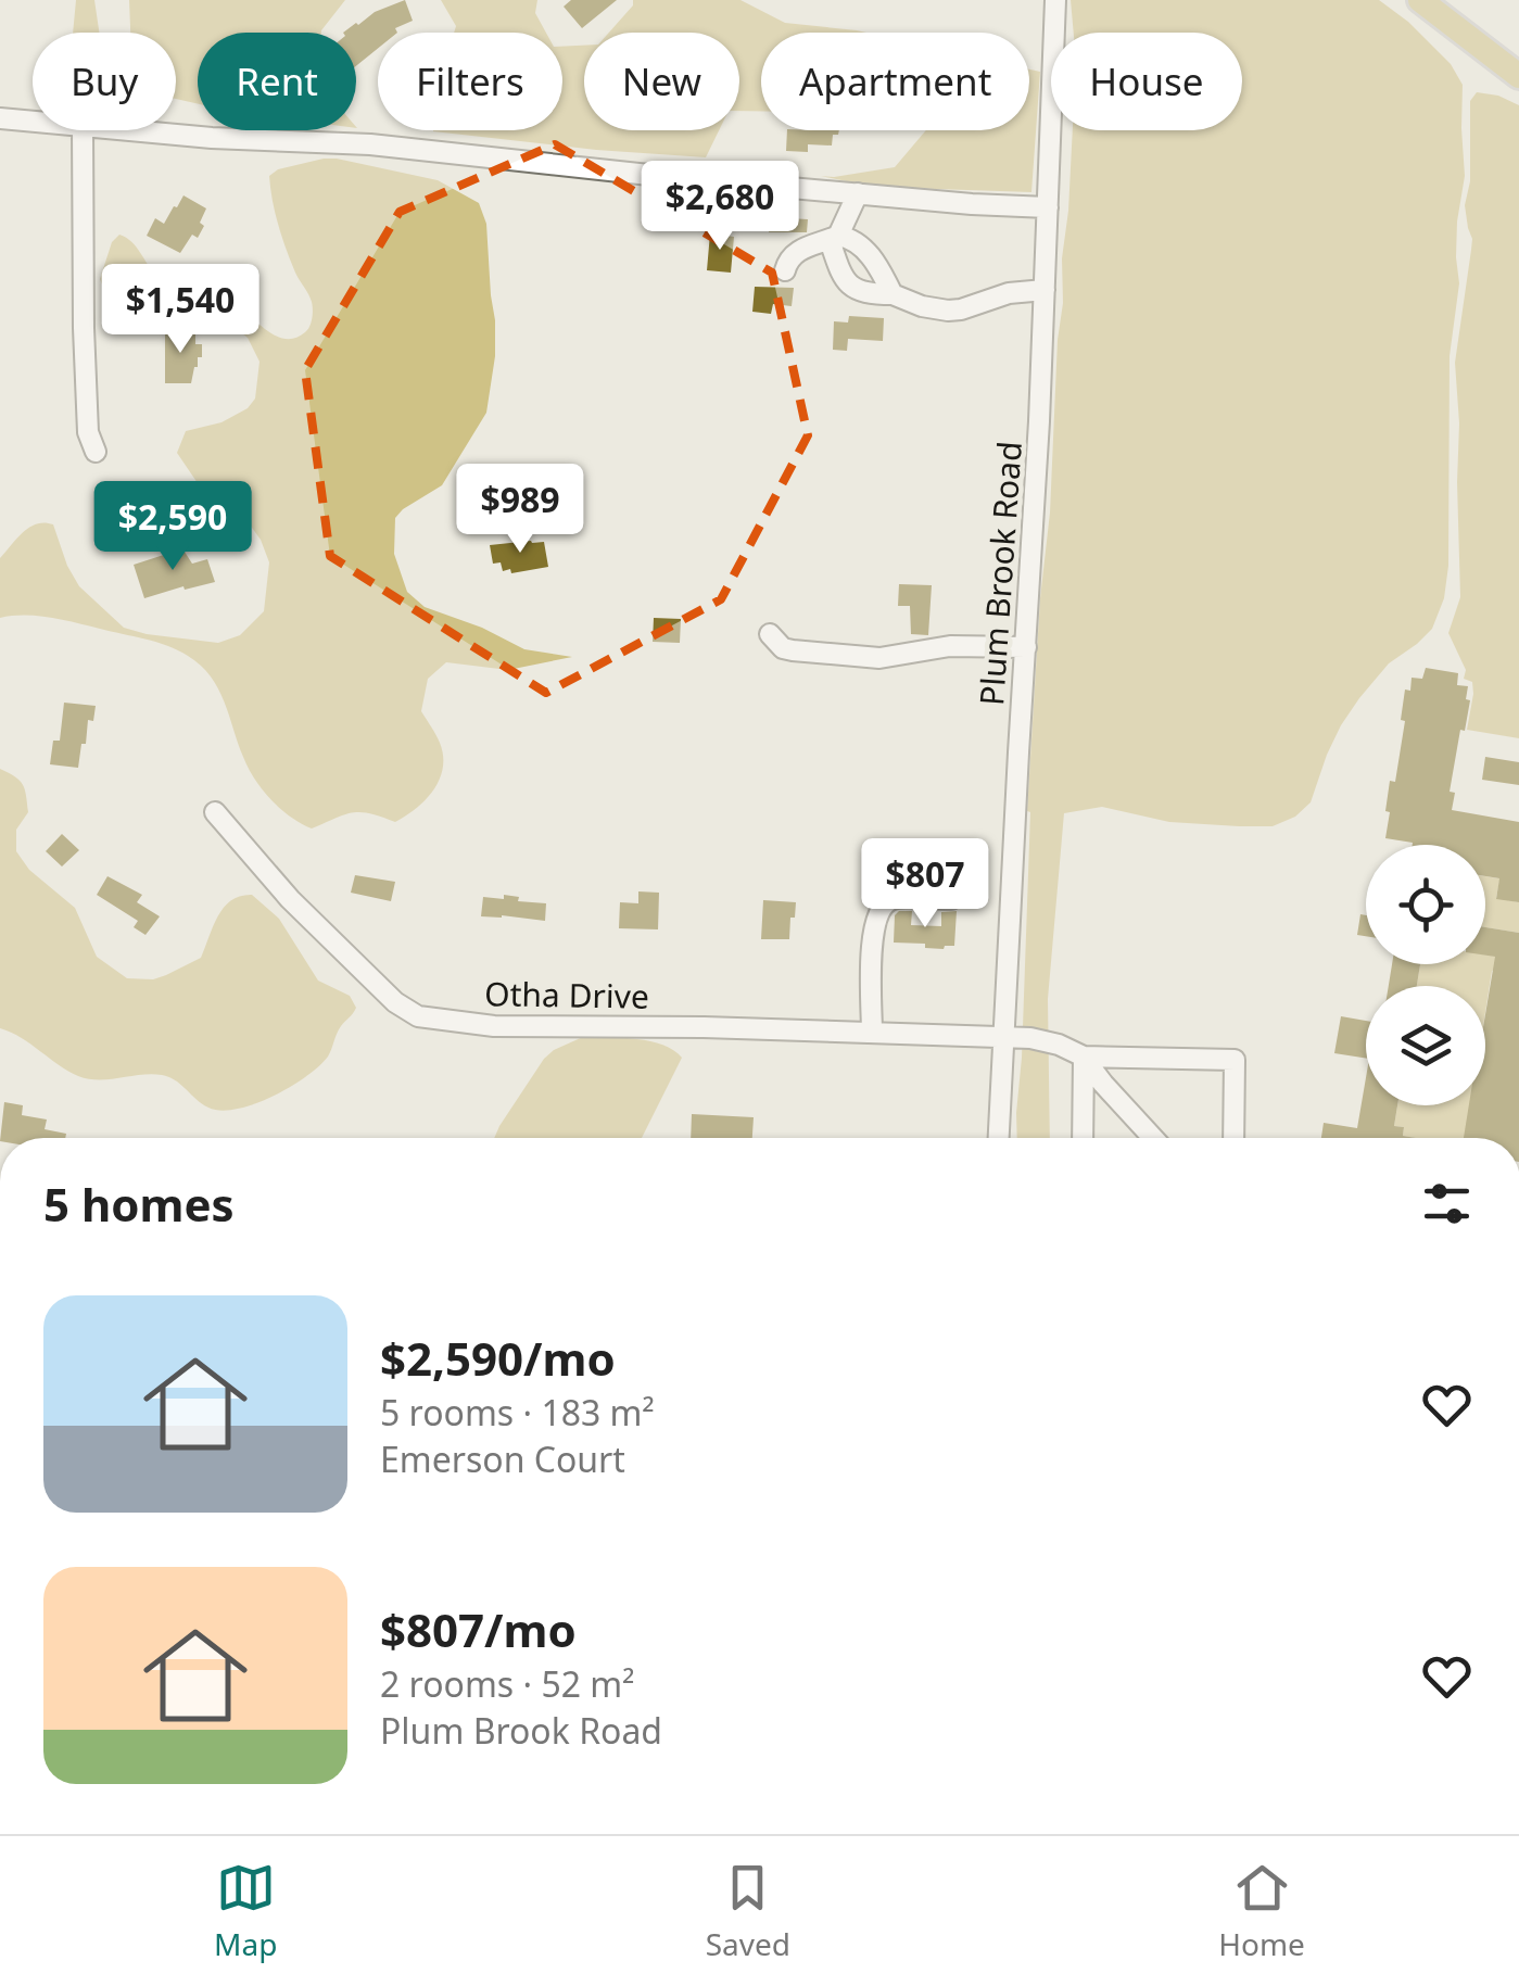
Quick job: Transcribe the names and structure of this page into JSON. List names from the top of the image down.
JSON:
{
  "streets": {
    "street": ["Plum Brook Road", "Otha Drive"]
  },
  "crossings": [
    ["Plum Brook Road", "Otha Drive"]
  ],
  "page": {
    "chip": [
      "Buy",
      "Rent",
      "Filters",
      "New",
      "Apartment",
      "House"
    ],
    "price": [
      "$2,680",
      "$1,540",
      "$989",
      "$2,590",
      "$807"
    ],
    "heading": "5 homes",
    "list": [
      {
        "name": "$2,590/mo",
        "note": "5 rooms · 183 m² · Emerson Court"
      },
      {
        "name": "$807/mo",
        "note": "2 rooms · 52 m² · Plum Brook Road"
      }
    ],
    "tabs": ["Map", "Saved", "Home"]
  }
}
